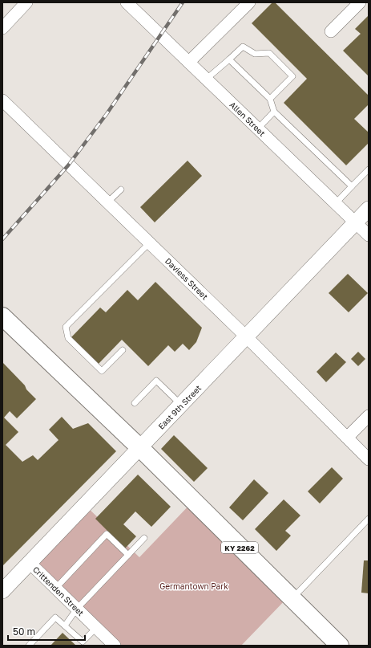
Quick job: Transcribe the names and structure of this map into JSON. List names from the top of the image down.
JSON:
{
  "streets": {
    "main road": ["KY 2262"],
    "street": [
      "Allen Street",
      "Daviess Street",
      "East 9th Street",
      "Crittenden Street"
    ]
  },
  "crossings": [
    ["Allen Street", "East 9th Street"],
    ["Daviess Street", "East 9th Street"],
    ["East 9th Street", "KY 2262"],
    ["East 9th Street", "Crittenden Street"]
  ],
  "parks": ["Germantown Park"],
  "scale_bar": "50 m"
}
